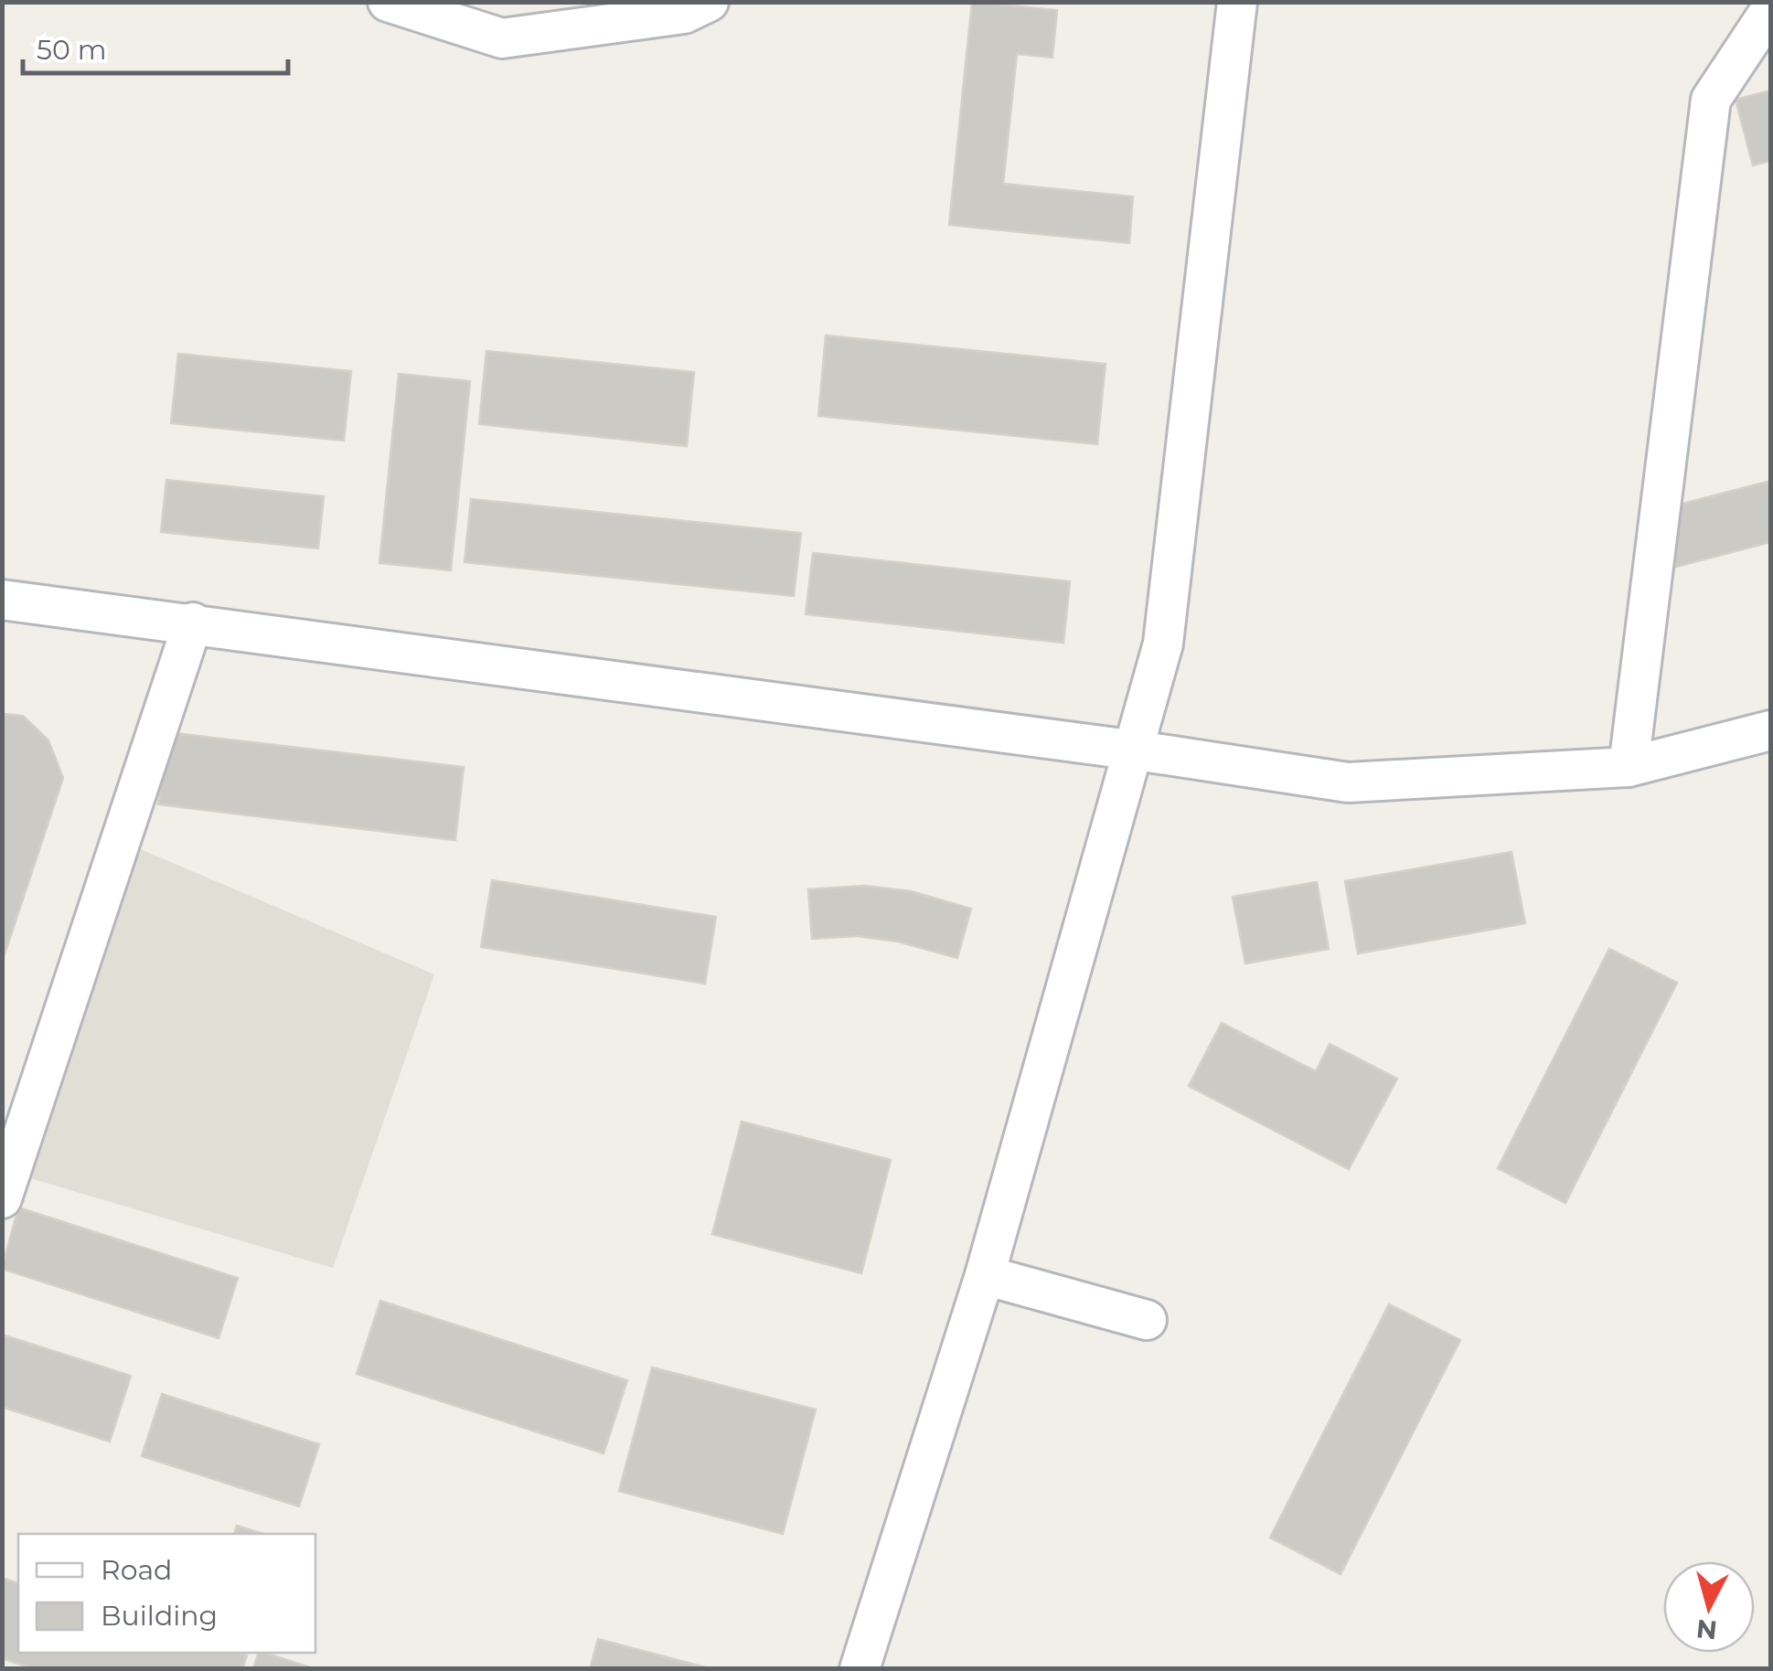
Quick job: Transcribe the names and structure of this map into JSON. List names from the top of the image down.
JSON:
{
  "legend": ["Road", "Building"],
  "scale_bar": "50 m",
  "north": "bottom"
}
